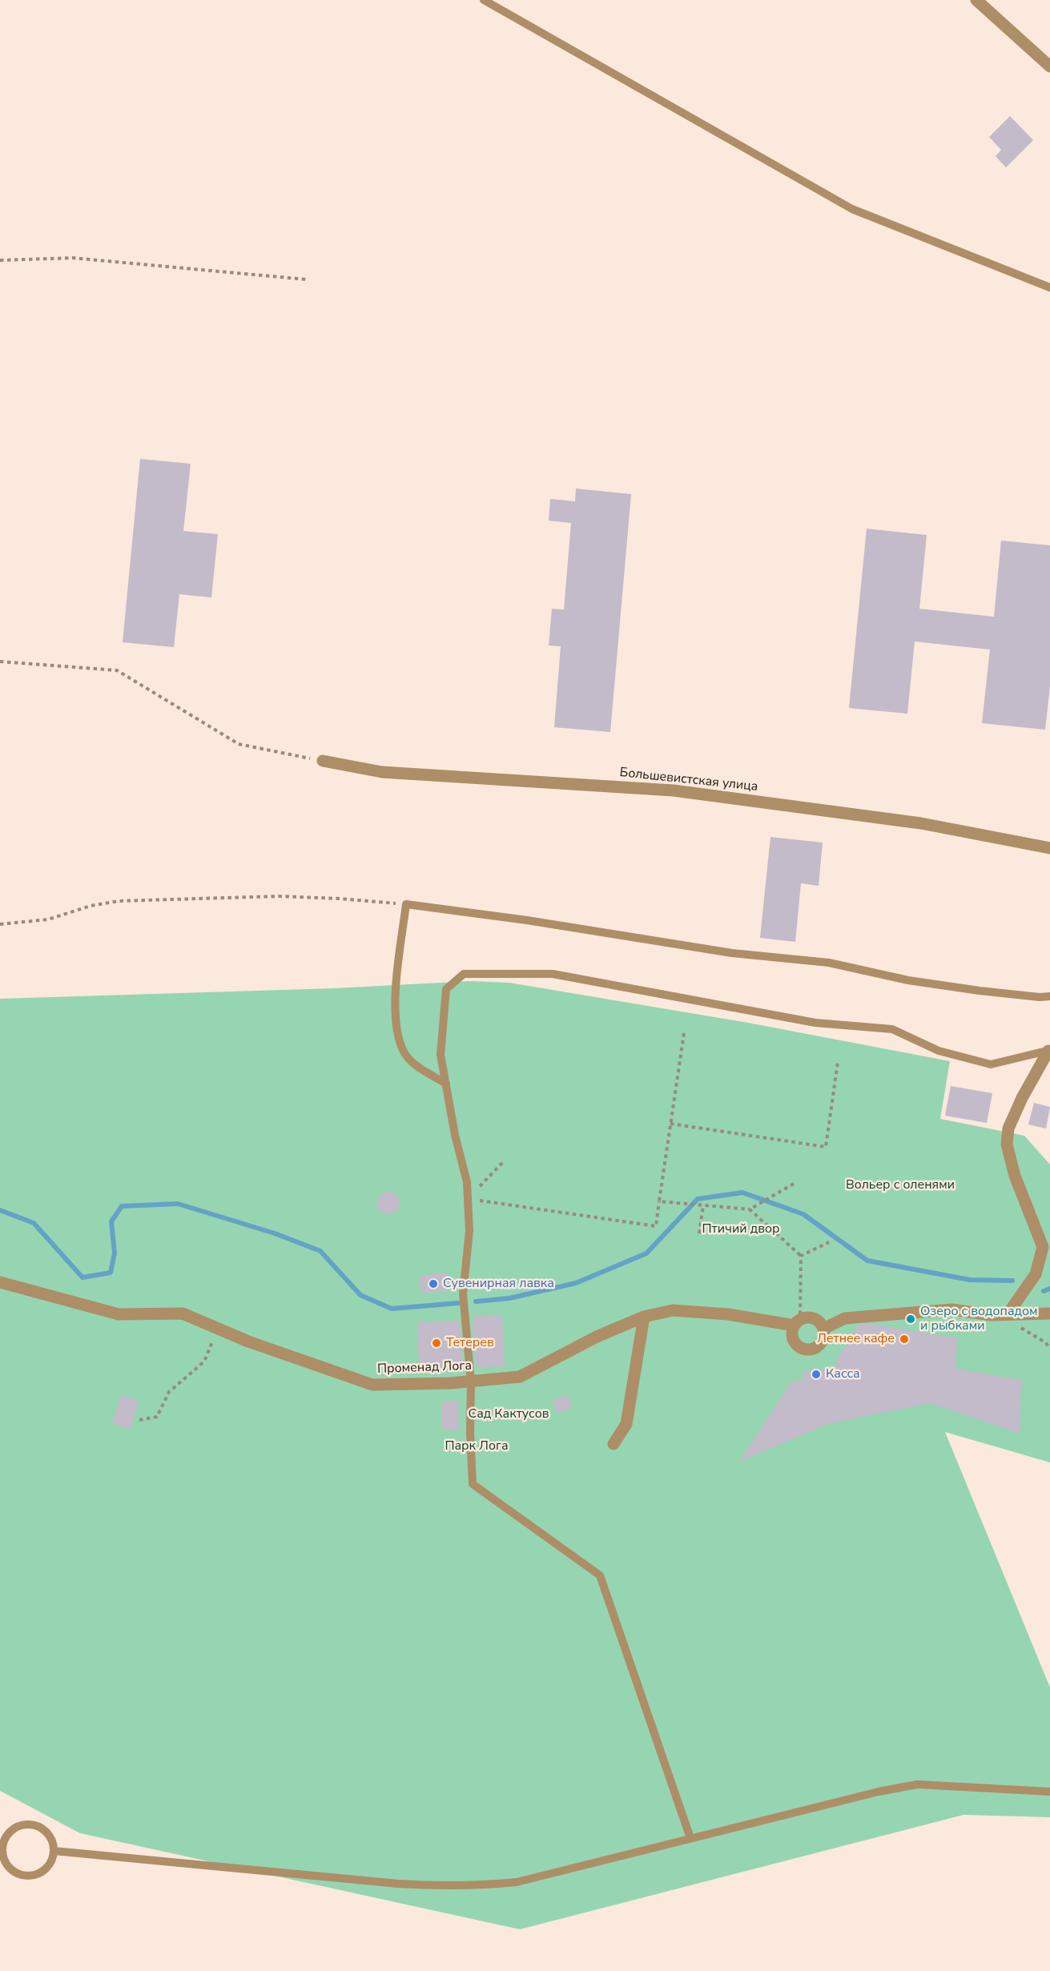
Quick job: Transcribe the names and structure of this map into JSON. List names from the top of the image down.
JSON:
{
  "streets": {
    "street": ["Большевистская улица", "Променад Лога"]
  },
  "parks": [
    "Вольер с оленями",
    "Птичий двор",
    "Сад Кактусов",
    "Парк Лога"
  ],
  "places": [
    "Сувенирная лавка",
    "Озеро с водопадом и рыбками",
    "Летнее кафе",
    "Тетерев",
    "Касса"
  ]
}
